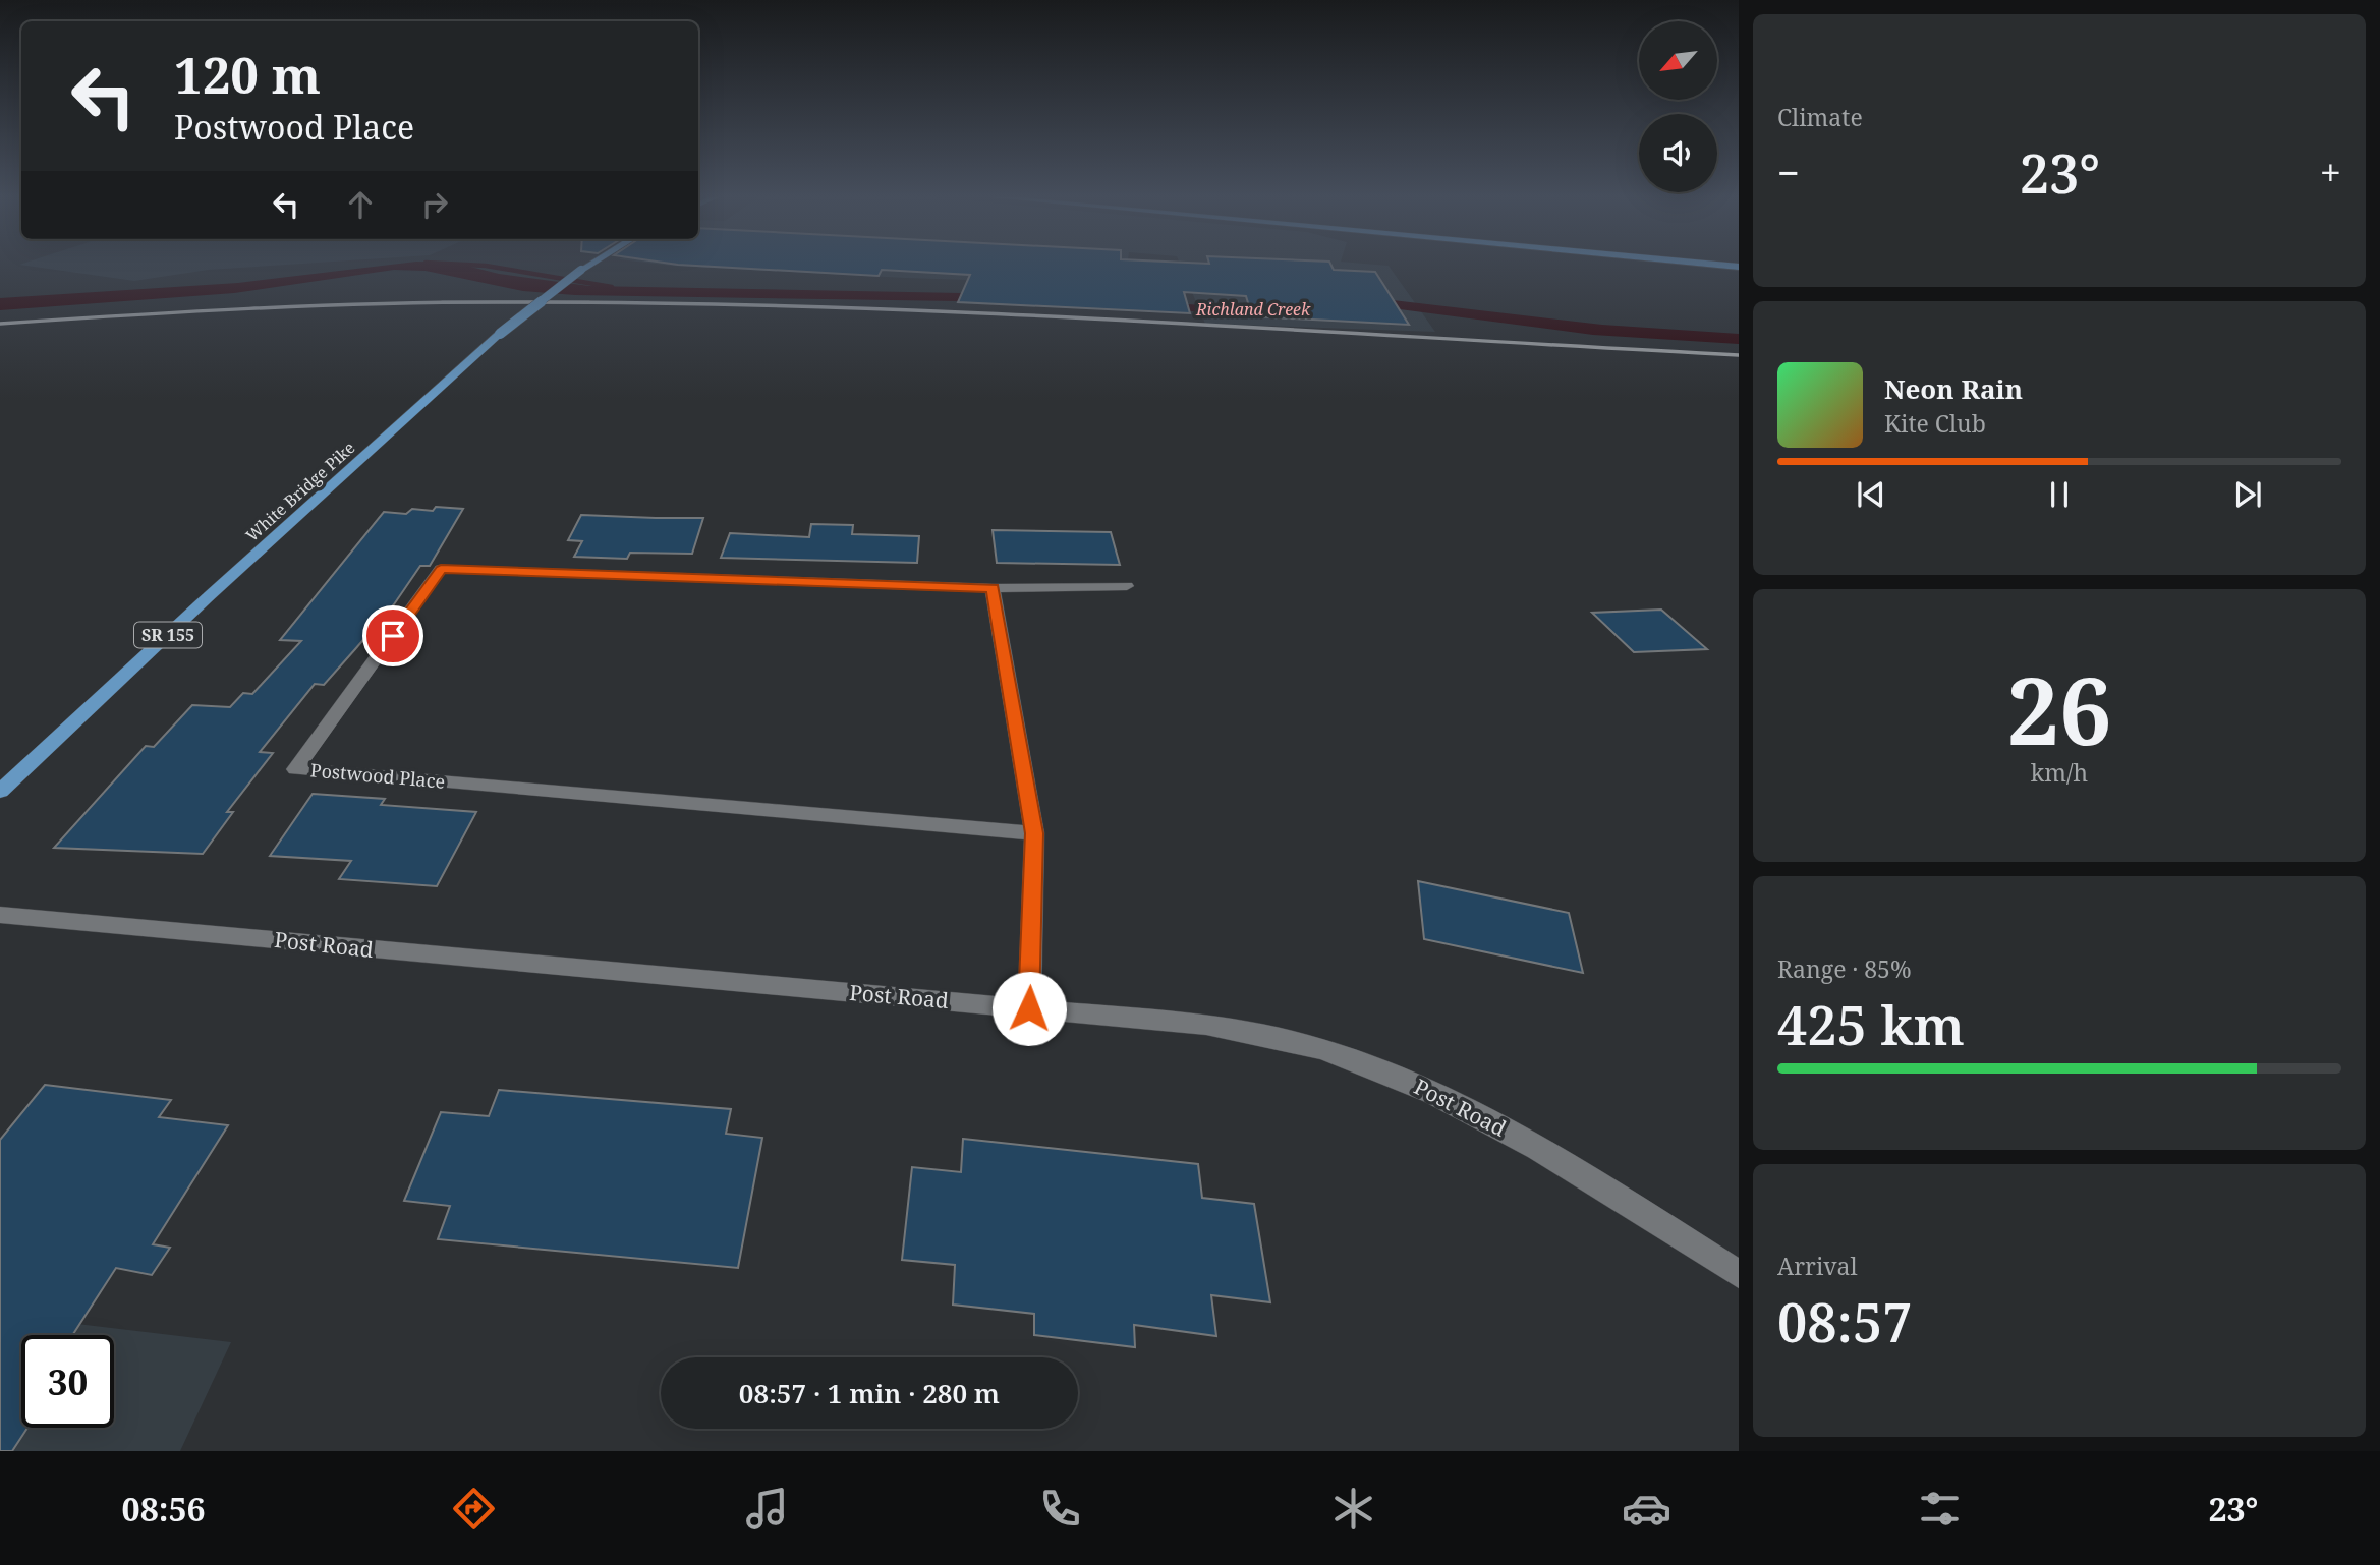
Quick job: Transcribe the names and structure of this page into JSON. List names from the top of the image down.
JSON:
{
  "streets": {
    "main road": ["White Bridge Pike", "SR 155"],
    "street": ["Postwood Place", "Post Road"]
  },
  "water": ["Richland Creek"],
  "north": "bottom left",
  "page": {
    "tile": [
      "Climate",
      ["26", "km/h"],
      ["Range · 85%", "425 km"],
      ["Arrival", "08:57"]
    ],
    "turn": ["120 m", "Postwood Place"],
    "heat": ["−", "23°", "+"],
    "song": ["Neon Rain", "Kite Club"],
    "limit": "30",
    "trip": "08:57 · 1 min · 280 m",
    "tabs": ["08:56", "23°"]
  }
}
